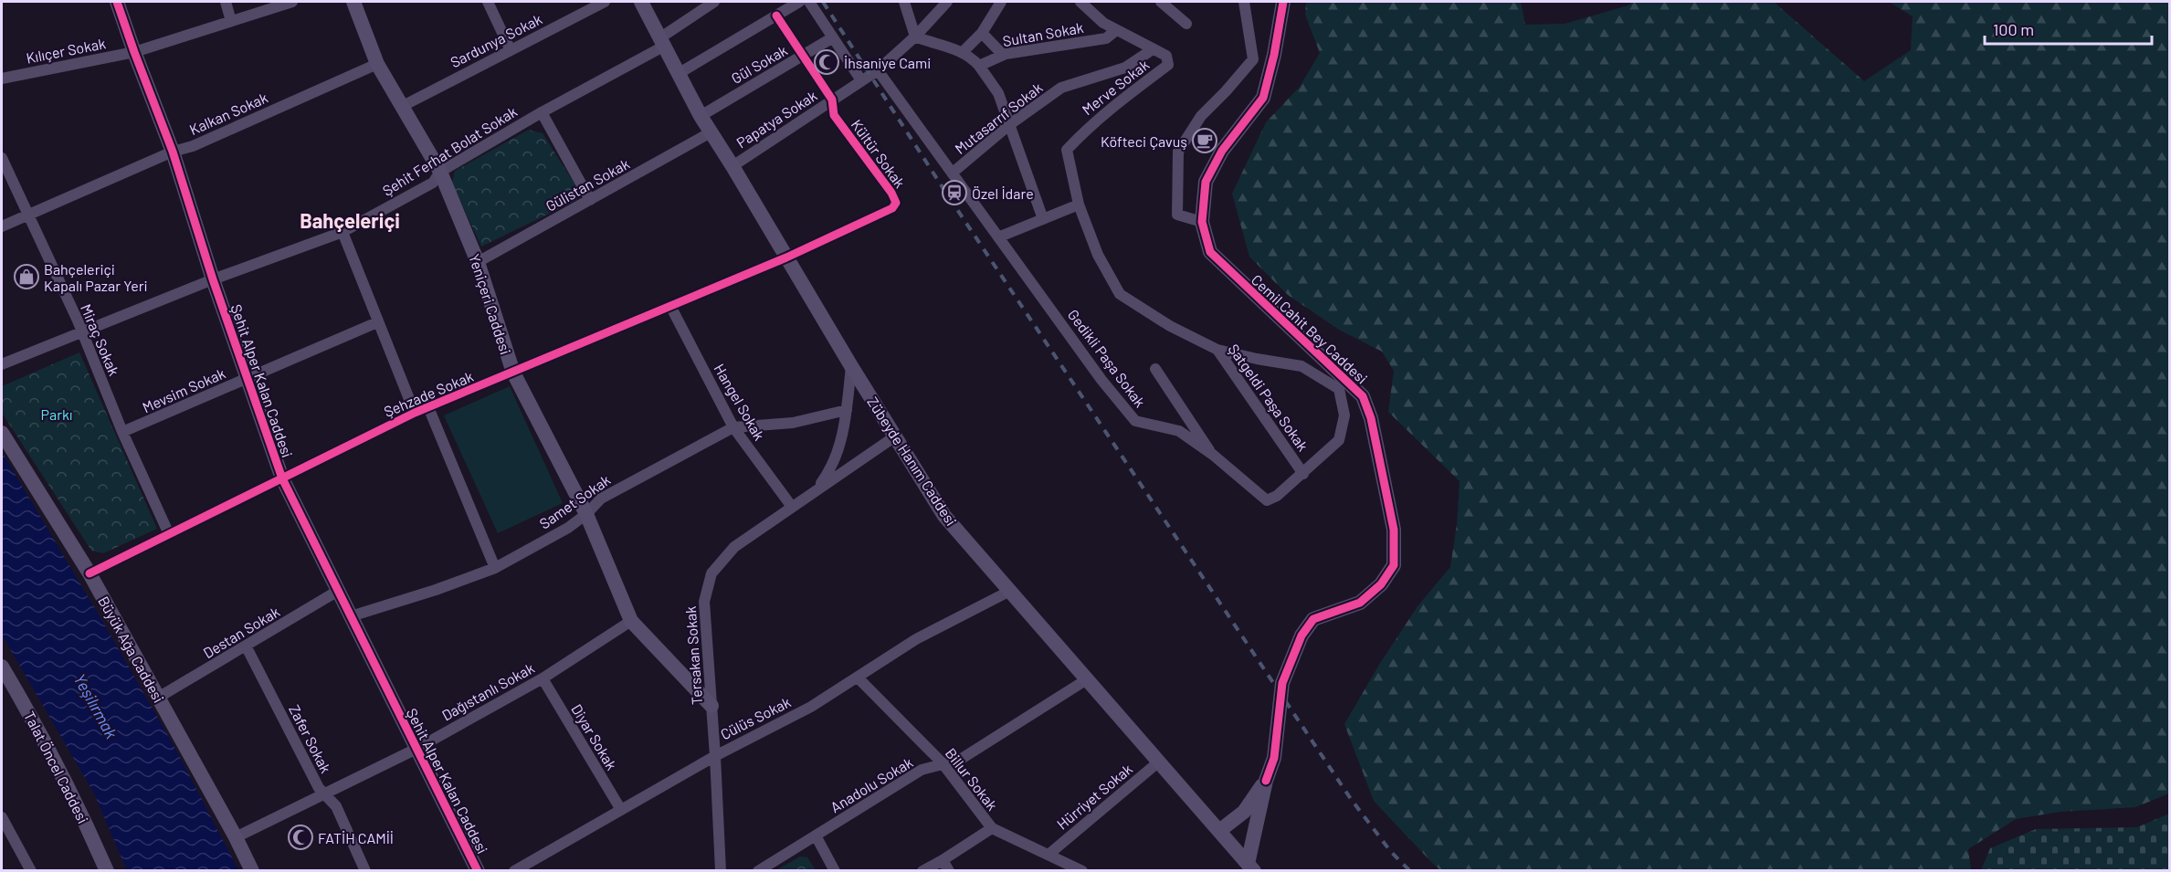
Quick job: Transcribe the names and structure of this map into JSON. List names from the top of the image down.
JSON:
{
  "streets": {
    "street": [
      "Sultan Sokak",
      "Sardunya Sokak",
      "Kılıçer Sokak",
      "Gül Sokak",
      "Merve Sokak",
      "Kalkan Sokak",
      "Mutasarrıf Sokak",
      "Papatya Sokak",
      "Şehit Ferhat Bolat Sokak",
      "Kültür Sokak",
      "Gülistan Sokak",
      "Yeniçeri Caddesi",
      "Cemil Cahit Bey Caddesi",
      "Miraç Sokak",
      "Gedikli Paşa Sokak",
      "Şehit Alper Kalan Caddesi",
      "Mevsim Sokak",
      "Şehzade Sokak",
      "Şatgeldi Paşa Sokak",
      "Hangel Sokak",
      "Zübeyde Hanım Caddesi",
      "Samet Sokak",
      "Destan Sokak",
      "Büyük Ağa Caddesi",
      "Tersakan Sokak",
      "Dağıstanlı Sokak",
      "Cülüs Sokak",
      "Diyar Sokak",
      "Zafer Sokak",
      "Talat Öncel Caddesi",
      "Billur Sokak",
      "Anadolu Sokak",
      "Hürriyet Sokak"
    ]
  },
  "crossings": [
    ["Sultan Sokak", "Merve Sokak"],
    ["Sardunya Sokak", "Yeniçeri Caddesi"],
    ["Kılıçer Sokak", "Şehit Alper Kalan Caddesi"],
    ["Gül Sokak", "Kültür Sokak"],
    ["Gül Sokak", "Zübeyde Hanım Caddesi"],
    ["Merve Sokak", "Mutasarrıf Sokak"],
    ["Merve Sokak", "Şatgeldi Paşa Sokak"],
    ["Kalkan Sokak", "Yeniçeri Caddesi"],
    ["Kalkan Sokak", "Miraç Sokak"],
    ["Kalkan Sokak", "Şehit Alper Kalan Caddesi"],
    ["Mutasarrıf Sokak", "Gedikli Paşa Sokak"],
    ["Papatya Sokak", "Kültür Sokak"],
    ["Papatya Sokak", "Gedikli Paşa Sokak"],
    ["Papatya Sokak", "Zübeyde Hanım Caddesi"],
    ["Şehit Ferhat Bolat Sokak", "Yeniçeri Caddesi"],
    ["Şehit Ferhat Bolat Sokak", "Miraç Sokak"],
    ["Şehit Ferhat Bolat Sokak", "Şehit Alper Kalan Caddesi"],
    ["Şehit Ferhat Bolat Sokak", "Zübeyde Hanım Caddesi"],
    ["Kültür Sokak", "Şehzade Sokak"],
    ["Kültür Sokak", "Zübeyde Hanım Caddesi"],
    ["Gülistan Sokak", "Yeniçeri Caddesi"],
    ["Gülistan Sokak", "Zübeyde Hanım Caddesi"],
    ["Yeniçeri Caddesi", "Şehzade Sokak"],
    ["Yeniçeri Caddesi", "Samet Sokak"],
    ["Yeniçeri Caddesi", "Tersakan Sokak"],
    ["Yeniçeri Caddesi", "Dağıstanlı Sokak"],
    ["Miraç Sokak", "Mevsim Sokak"],
    ["Miraç Sokak", "Şehzade Sokak"],
    ["Gedikli Paşa Sokak", "Şatgeldi Paşa Sokak"],
    ["Şehit Alper Kalan Caddesi", "Mevsim Sokak"],
    ["Şehit Alper Kalan Caddesi", "Şehzade Sokak"],
    ["Şehit Alper Kalan Caddesi", "Samet Sokak"],
    ["Şehit Alper Kalan Caddesi", "Destan Sokak"],
    ["Şehit Alper Kalan Caddesi", "Dağıstanlı Sokak"],
    ["Şehzade Sokak", "Hangel Sokak"],
    ["Şehzade Sokak", "Zübeyde Hanım Caddesi"],
    ["Şehzade Sokak", "Büyük Ağa Caddesi"],
    ["Hangel Sokak", "Samet Sokak"],
    ["Hangel Sokak", "Tersakan Sokak"],
    ["Zübeyde Hanım Caddesi", "Tersakan Sokak"],
    ["Zübeyde Hanım Caddesi", "Cülüs Sokak"],
    ["Zübeyde Hanım Caddesi", "Anadolu Sokak"],
    ["Zübeyde Hanım Caddesi", "Hürriyet Sokak"],
    ["Samet Sokak", "Tersakan Sokak"],
    ["Destan Sokak", "Büyük Ağa Caddesi"],
    ["Destan Sokak", "Zafer Sokak"],
    ["Büyük Ağa Caddesi", "Dağıstanlı Sokak"],
    ["Tersakan Sokak", "Cülüs Sokak"],
    ["Dağıstanlı Sokak", "Diyar Sokak"],
    ["Dağıstanlı Sokak", "Zafer Sokak"],
    ["Cülüs Sokak", "Diyar Sokak"],
    ["Cülüs Sokak", "Billur Sokak"],
    ["Billur Sokak", "Anadolu Sokak"],
    ["Billur Sokak", "Hürriyet Sokak"]
  ],
  "districts": ["Bahçeleriçi"],
  "water": ["Yeşilırmak"],
  "parks": ["Parkı"],
  "places": {
    "mosque": ["İhsaniye Cami", "FATİH CAMİİ"],
    "cafe": ["Köfteci Çavuş"],
    "station": ["Özel İdare"],
    "shop": ["Bahçeleriçi Kapalı Pazar Yeri"]
  },
  "scale_bar": "100 m"
}
